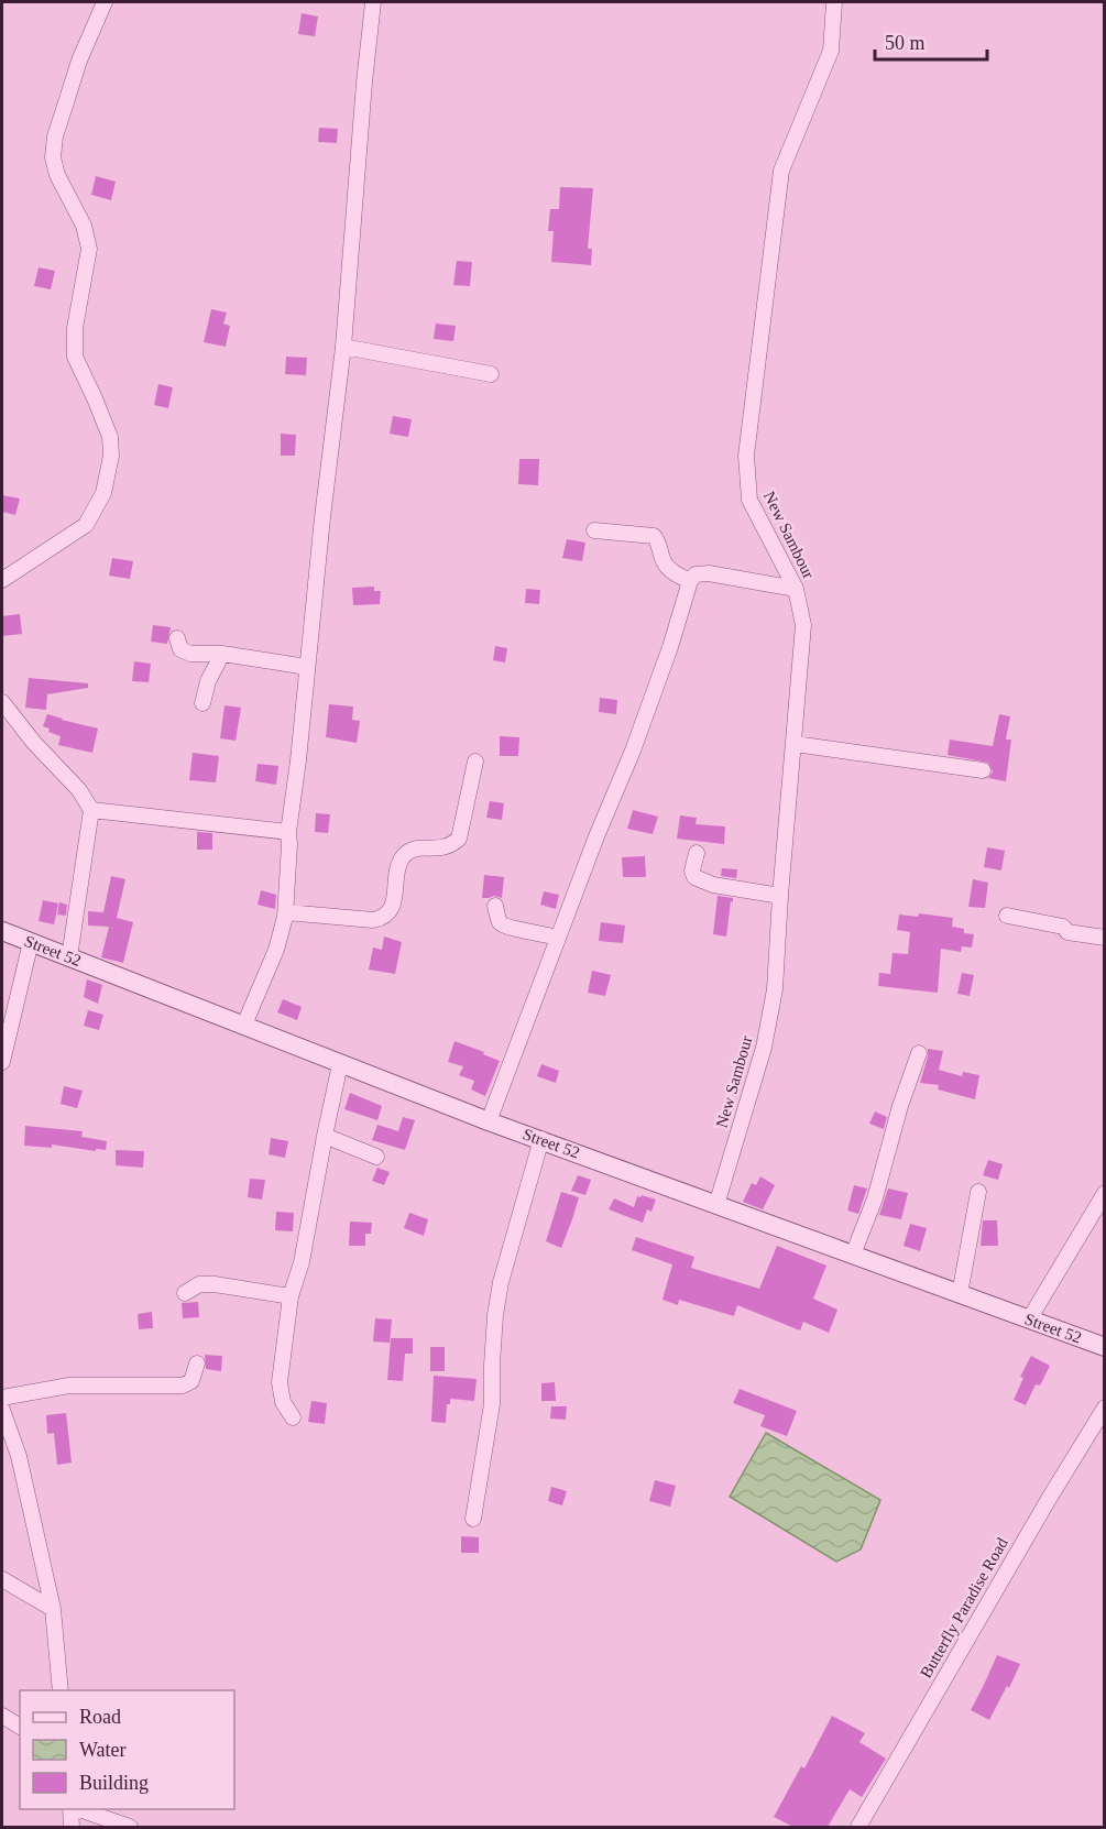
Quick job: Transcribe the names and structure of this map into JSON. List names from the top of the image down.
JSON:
{
  "streets": {
    "street": ["New Sambour", "Street 52", "Butterfly Paradise Road"]
  },
  "crossings": [
    ["New Sambour", "Street 52"]
  ],
  "legend": ["Road", "Water", "Building"],
  "scale_bar": "50 m"
}
